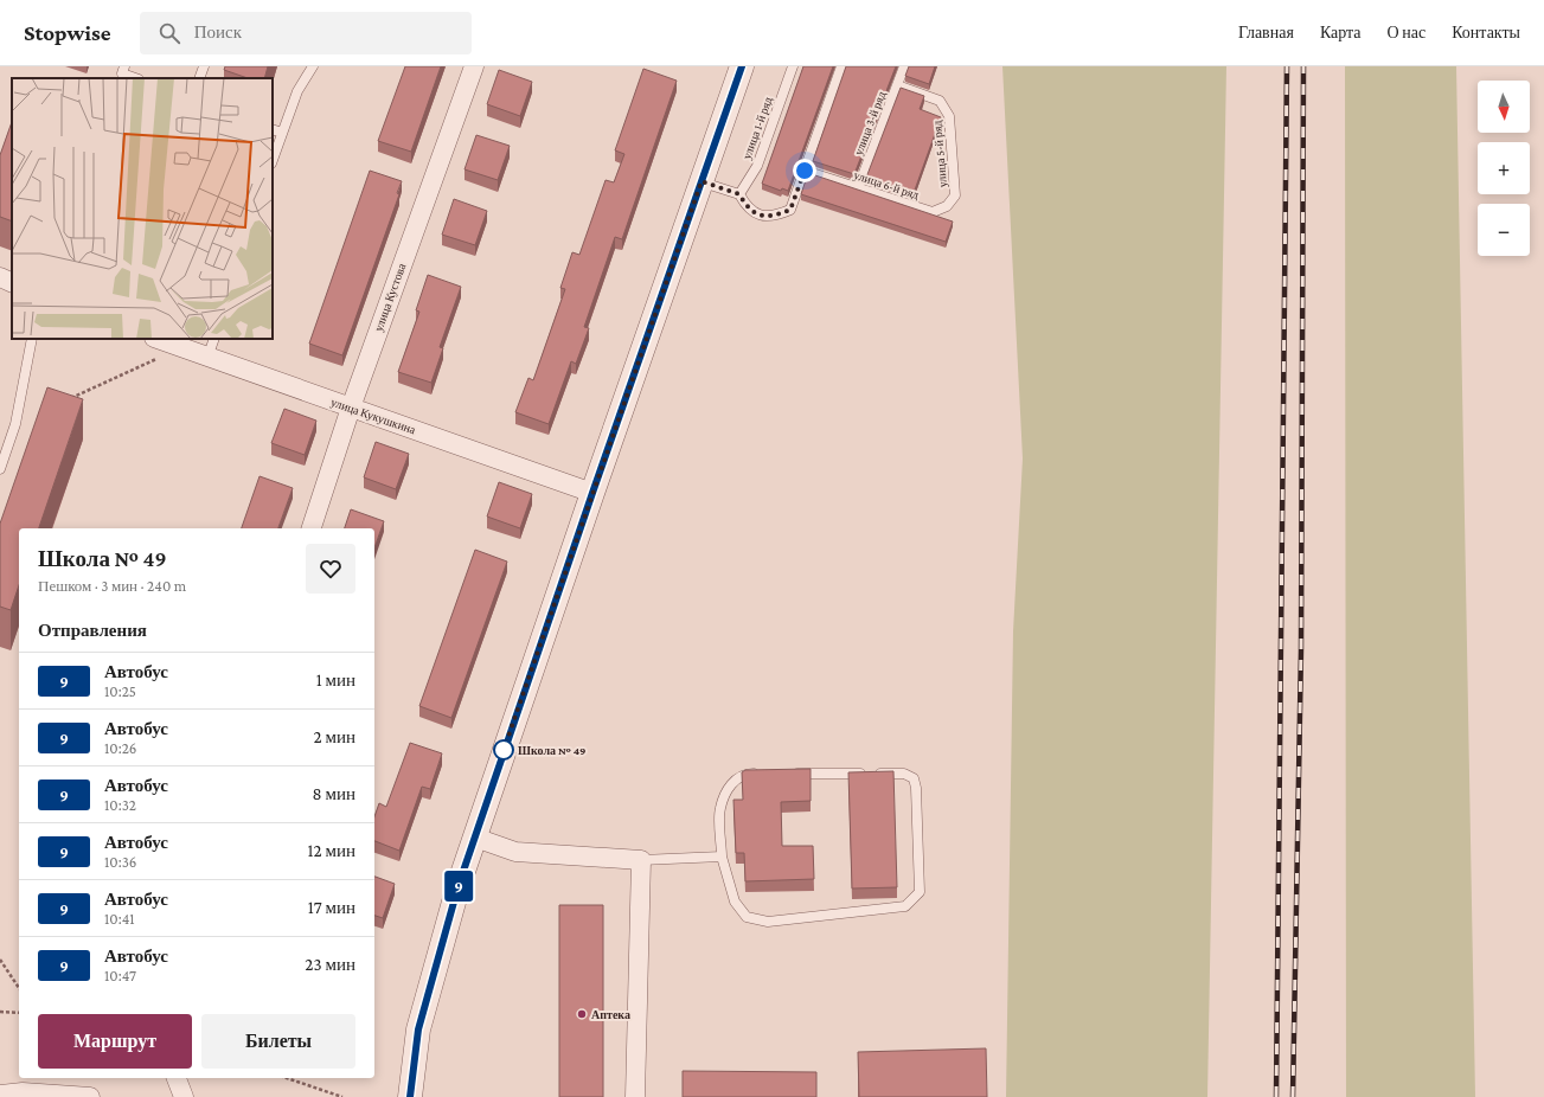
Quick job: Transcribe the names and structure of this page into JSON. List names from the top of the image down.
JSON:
{
  "streets": {
    "street": ["улица Кустова", "улица Кукушкина"],
    "lane": [
      "улица 3-й ряд",
      "улица 1-й ряд",
      "улица 5-й ряд",
      "улица 6-й ряд"
    ]
  },
  "crossings": [
    ["улица 3-й ряд", "улица 5-й ряд"],
    ["улица 3-й ряд", "улица 6-й ряд"],
    ["улица 5-й ряд", "улица 6-й ряд"],
    ["улица Кустова", "улица Кукушкина"]
  ],
  "places": ["Школа № 49", "Аптека"],
  "lines": ["bus line 9"],
  "north": "bottom",
  "page": {
    "header": "Stopwise",
    "search": "Поиск",
    "nav": [
      "Главная",
      "Карта",
      "О нас",
      "Контакты"
    ],
    "on_map": "9",
    "map_buttons": ["+", "−"],
    "heading": [
      ["Школа № 49", "Пешком · 3 мин · 240 m"],
      "Отправления"
    ],
    "list": [
      {
        "mark": "9",
        "name": "Автобус",
        "note": "10:25",
        "value": "1 мин"
      },
      {
        "mark": "9",
        "name": "Автобус",
        "note": "10:26",
        "value": "2 мин"
      },
      {
        "mark": "9",
        "name": "Автобус",
        "note": "10:32",
        "value": "8 мин"
      },
      {
        "mark": "9",
        "name": "Автобус",
        "note": "10:36",
        "value": "12 мин"
      },
      {
        "mark": "9",
        "name": "Автобус",
        "note": "10:41",
        "value": "17 мин"
      },
      {
        "mark": "9",
        "name": "Автобус",
        "note": "10:47",
        "value": "23 мин"
      }
    ],
    "buttons": ["Маршрут", "Билеты"]
  }
}
